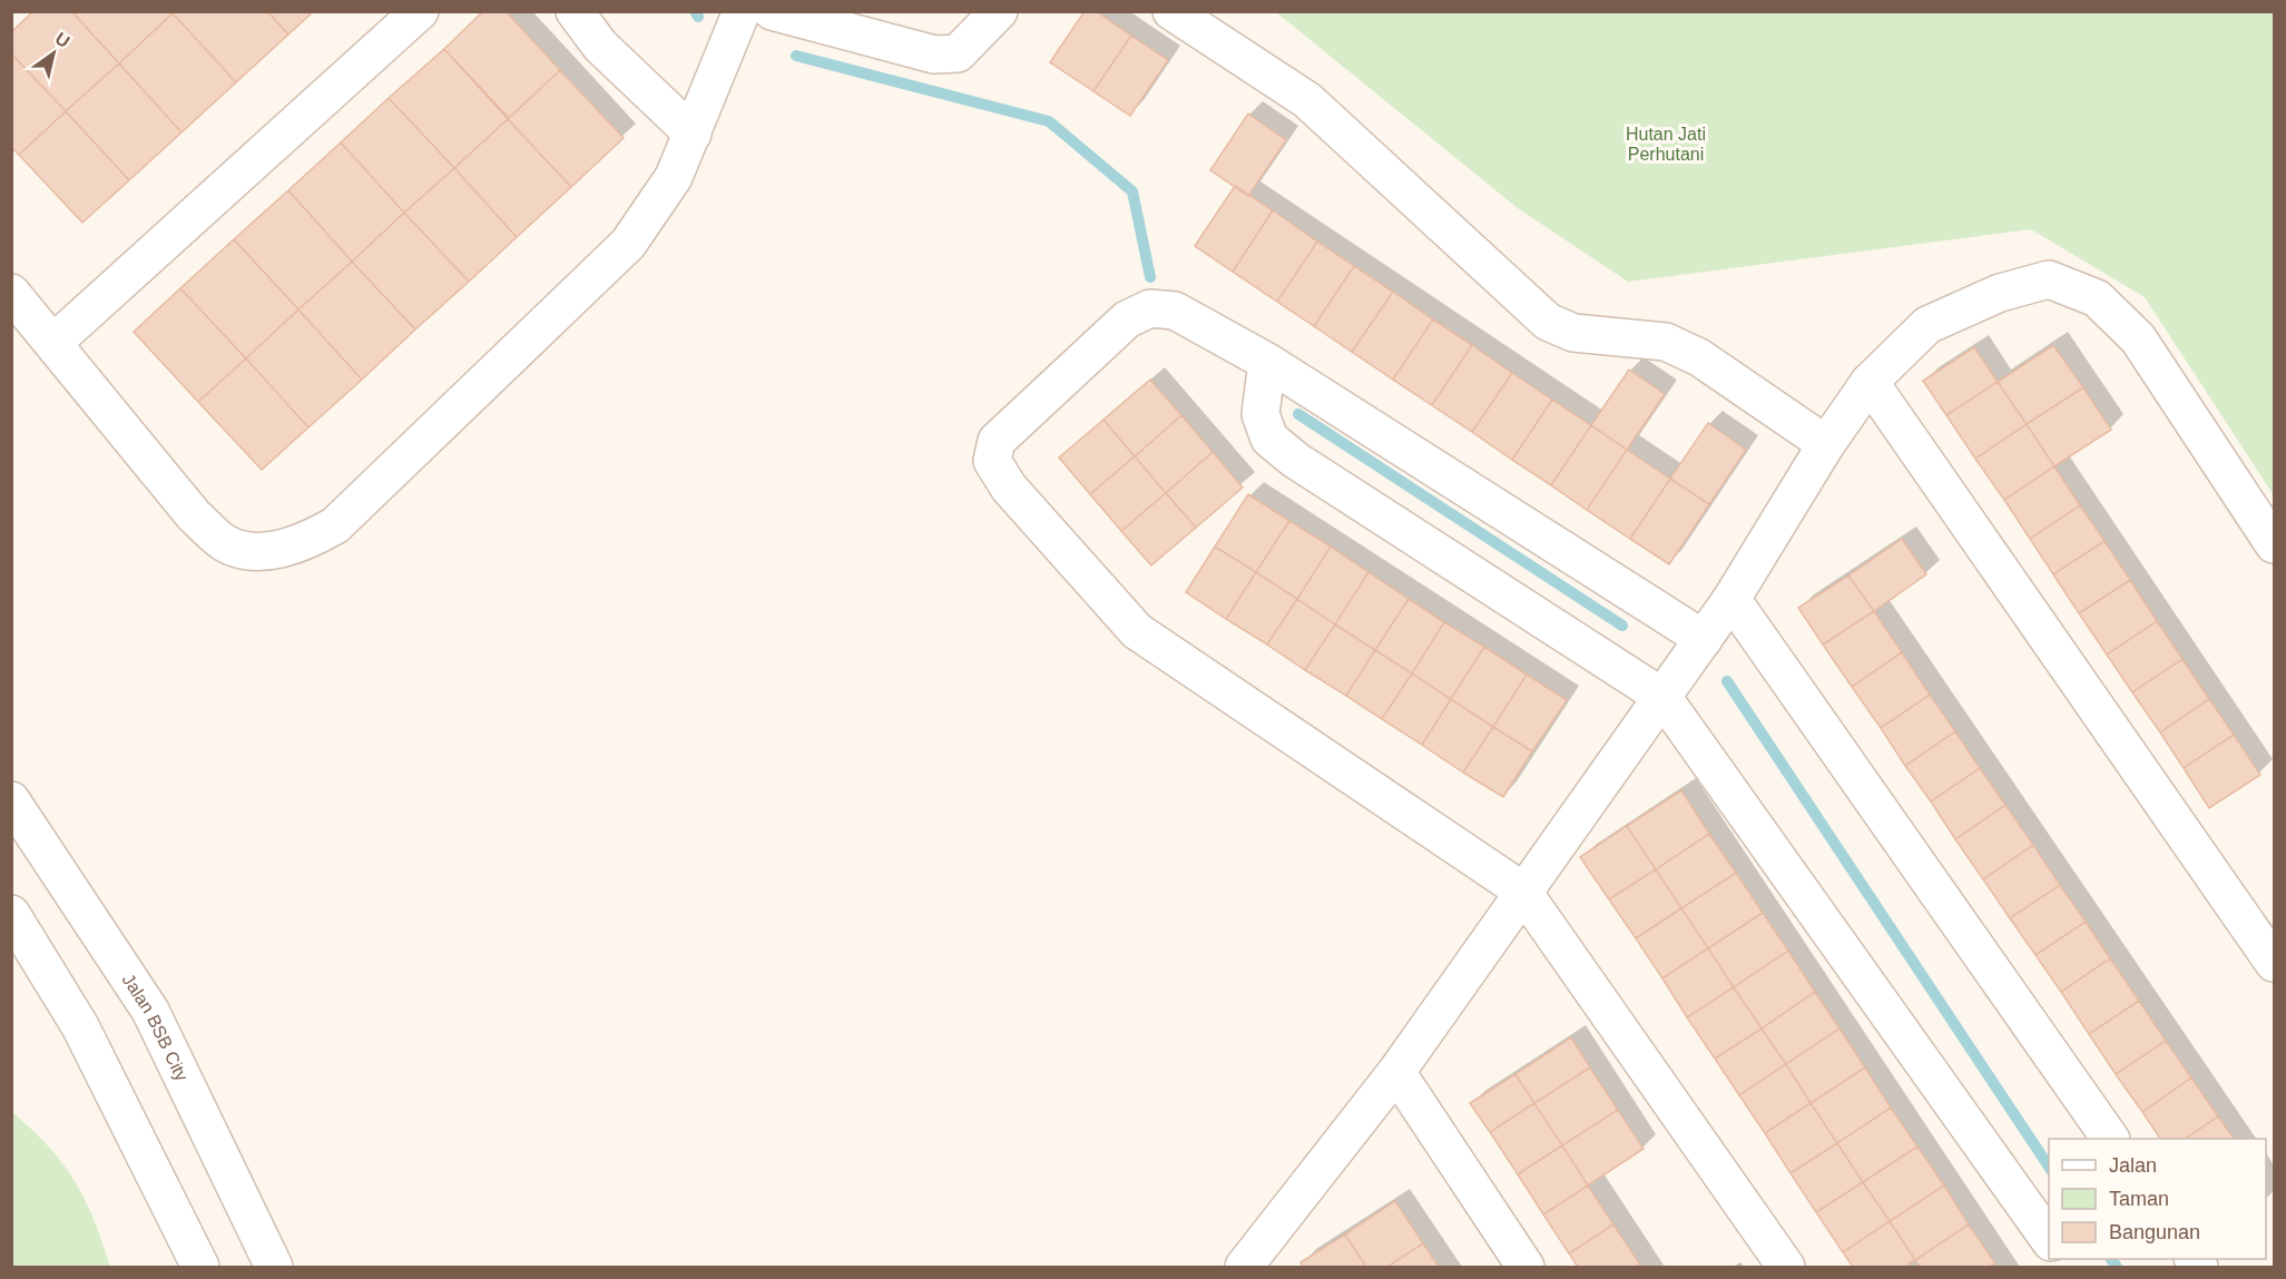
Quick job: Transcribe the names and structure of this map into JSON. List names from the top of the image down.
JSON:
{
  "streets": {
    "street": ["Jalan BSB City"]
  },
  "parks": ["Hutan Jati Perhutani"],
  "legend": ["Jalan", "Taman", "Bangunan"],
  "north": "top right"
}
